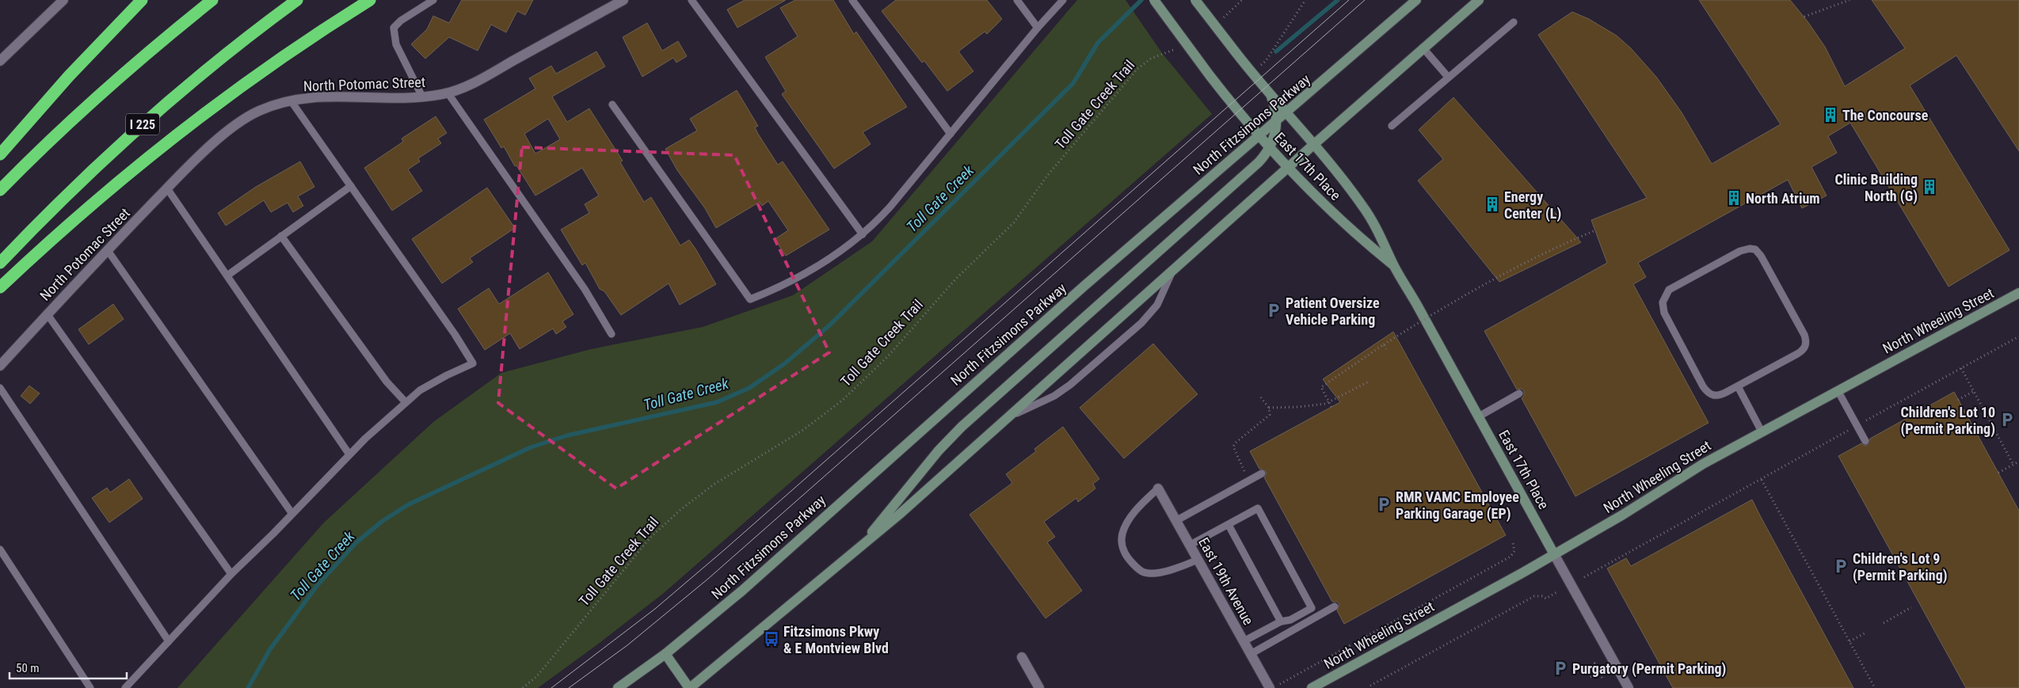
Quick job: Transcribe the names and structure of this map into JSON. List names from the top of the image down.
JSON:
{
  "streets": {
    "highway": ["I 225"],
    "main road": ["North Fitzsimons Parkway", "East 17th Place", "North Wheeling Street"],
    "street": ["North Potomac Street", "East 19th Avenue"],
    "path": ["Toll Gate Creek Trail"]
  },
  "crossings": [
    ["North Fitzsimons Parkway", "East 17th Place"],
    ["East 17th Place", "North Wheeling Street"]
  ],
  "water": ["Toll Gate Creek"],
  "places": {
    "building": [
      "The Concourse",
      "Clinic Building North (G)",
      "North Atrium",
      "Energy Center (L)"
    ],
    "parking": [
      "Patient Oversize Vehicle Parking",
      "Children's Lot 10 (Permit Parking)",
      "RMR VAMC Employee Parking Garage (EP)",
      "Children's Lot 9 (Permit Parking)",
      "Purgatory (Permit Parking)"
    ],
    "bus stop": ["Fitzsimons Pkwy & E Montview Blvd"]
  },
  "scale_bar": "50 m"
}
